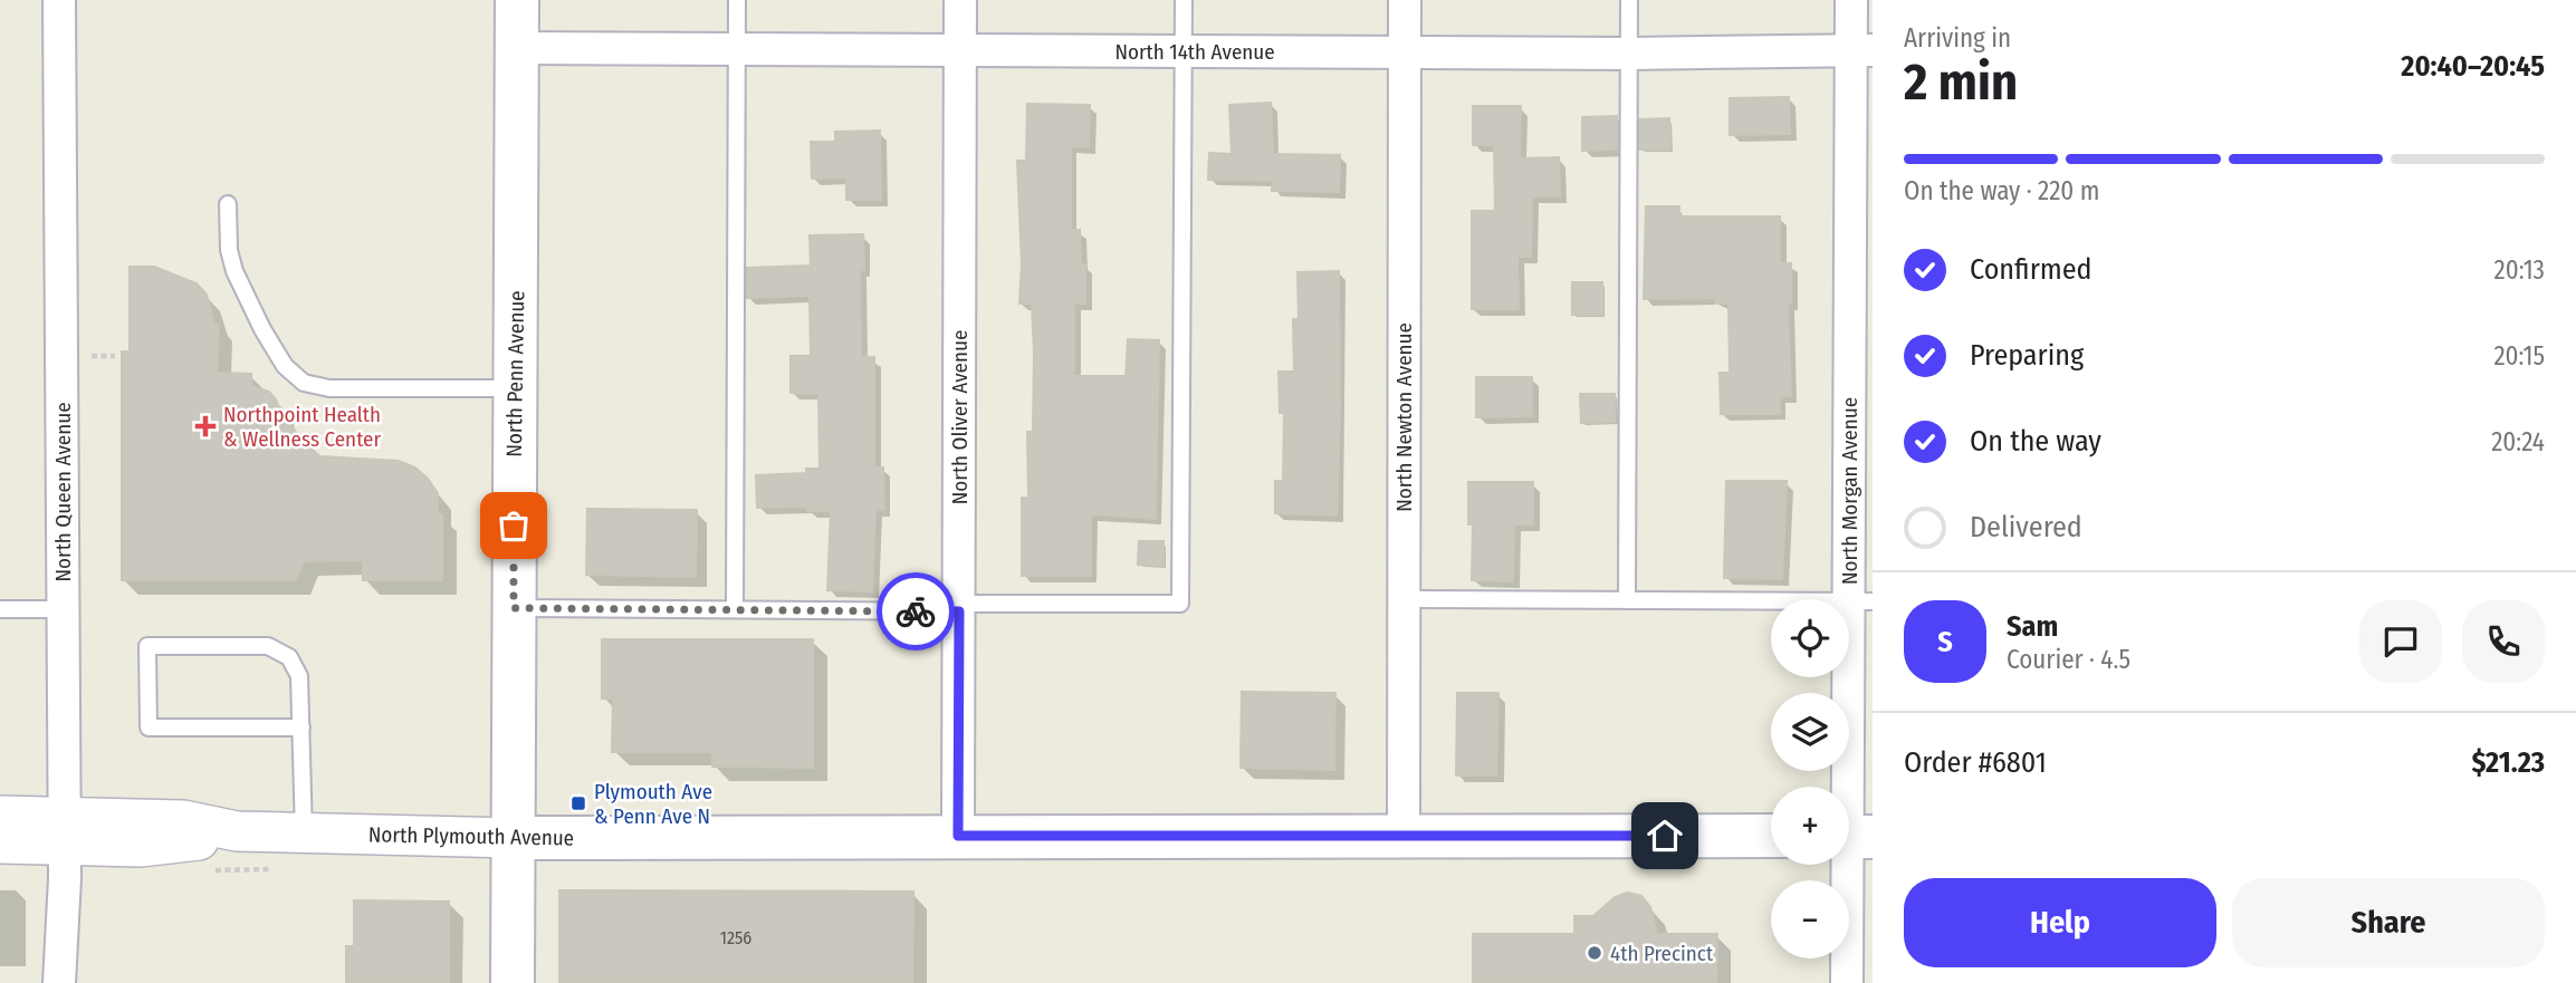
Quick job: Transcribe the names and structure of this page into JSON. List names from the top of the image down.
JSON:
{
  "streets": {
    "main road": ["North Penn Avenue", "North Plymouth Avenue"],
    "street": [
      "North 14th Avenue",
      "North Oliver Avenue",
      "North Newton Avenue",
      "North Morgan Avenue",
      "North Queen Avenue"
    ]
  },
  "crossings": [
    ["North 14th Avenue", "North Penn Avenue"],
    ["North 14th Avenue", "North Oliver Avenue"],
    ["North 14th Avenue", "North Newton Avenue"],
    ["North 14th Avenue", "North Morgan Avenue"],
    ["North Penn Avenue", "North Plymouth Avenue"],
    ["North Oliver Avenue", "North Plymouth Avenue"],
    ["North Newton Avenue", "North Plymouth Avenue"],
    ["North Queen Avenue", "North Plymouth Avenue"]
  ],
  "places": {
    "health": ["Northpoint Health & Wellness Center"],
    "transit": ["Plymouth Ave & Penn Ave N"],
    "other": ["4th Precinct"]
  },
  "house_numbers": ["1256"],
  "page": {
    "heading": ["2 min", "Arriving in", "20:40–20:45"],
    "panel": [
      "Sam",
      "Courier · 4.5",
      "Order #6801",
      "$21.23"
    ],
    "bar": "On the way · 220 m",
    "list": [
      ["Confirmed", "20:13"],
      ["Preparing", "20:15"],
      ["On the way", "20:24"],
      "Delivered"
    ],
    "map_buttons": ["+", "−"],
    "round": "S",
    "buttons": ["Help", "Share"]
  }
}
